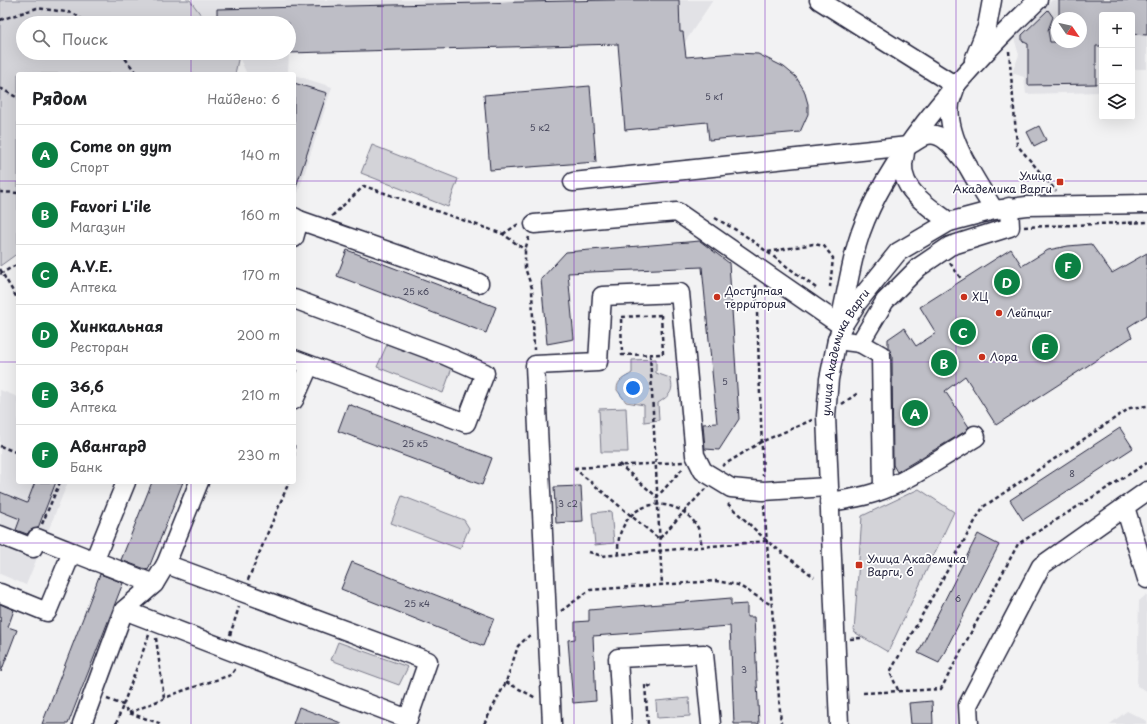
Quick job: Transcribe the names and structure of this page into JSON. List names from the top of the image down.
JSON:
{
  "streets": {
    "street": ["улица Академика Варги"]
  },
  "places": {
    "transit": ["Улица Академика Варги", "Улица Академика Варги, 6"],
    "other": [
      "Доступная территория",
      "ХЦ",
      "Лейпциг",
      "Лора"
    ]
  },
  "house_numbers": [
    "5 к1",
    "5 к2",
    "25 к6",
    "5",
    "25 к5",
    "8",
    "3 с2",
    "6",
    "25 к4",
    "3"
  ],
  "north": "bottom right",
  "page": {
    "map_buttons": ["+", "−"],
    "search": "Поиск",
    "heading": ["Рядом", "Найдено: 6"],
    "list": [
      {
        "mark": "A",
        "name": "Come on gym",
        "note": "Спорт",
        "value": "140 m"
      },
      {
        "mark": "B",
        "name": "Favori L'ile",
        "note": "Магазин",
        "value": "160 m"
      },
      {
        "mark": "C",
        "name": "A.V.E.",
        "note": "Аптека",
        "value": "170 m"
      },
      {
        "mark": "D",
        "name": "Хинкальная",
        "note": "Ресторан",
        "value": "200 m"
      },
      {
        "mark": "E",
        "name": "36,6",
        "note": "Аптека",
        "value": "210 m"
      },
      {
        "mark": "F",
        "name": "Авангард",
        "note": "Банк",
        "value": "230 m"
      }
    ],
    "pins": [
      "F",
      "D",
      "C",
      "E",
      "B",
      "A"
    ]
  }
}
